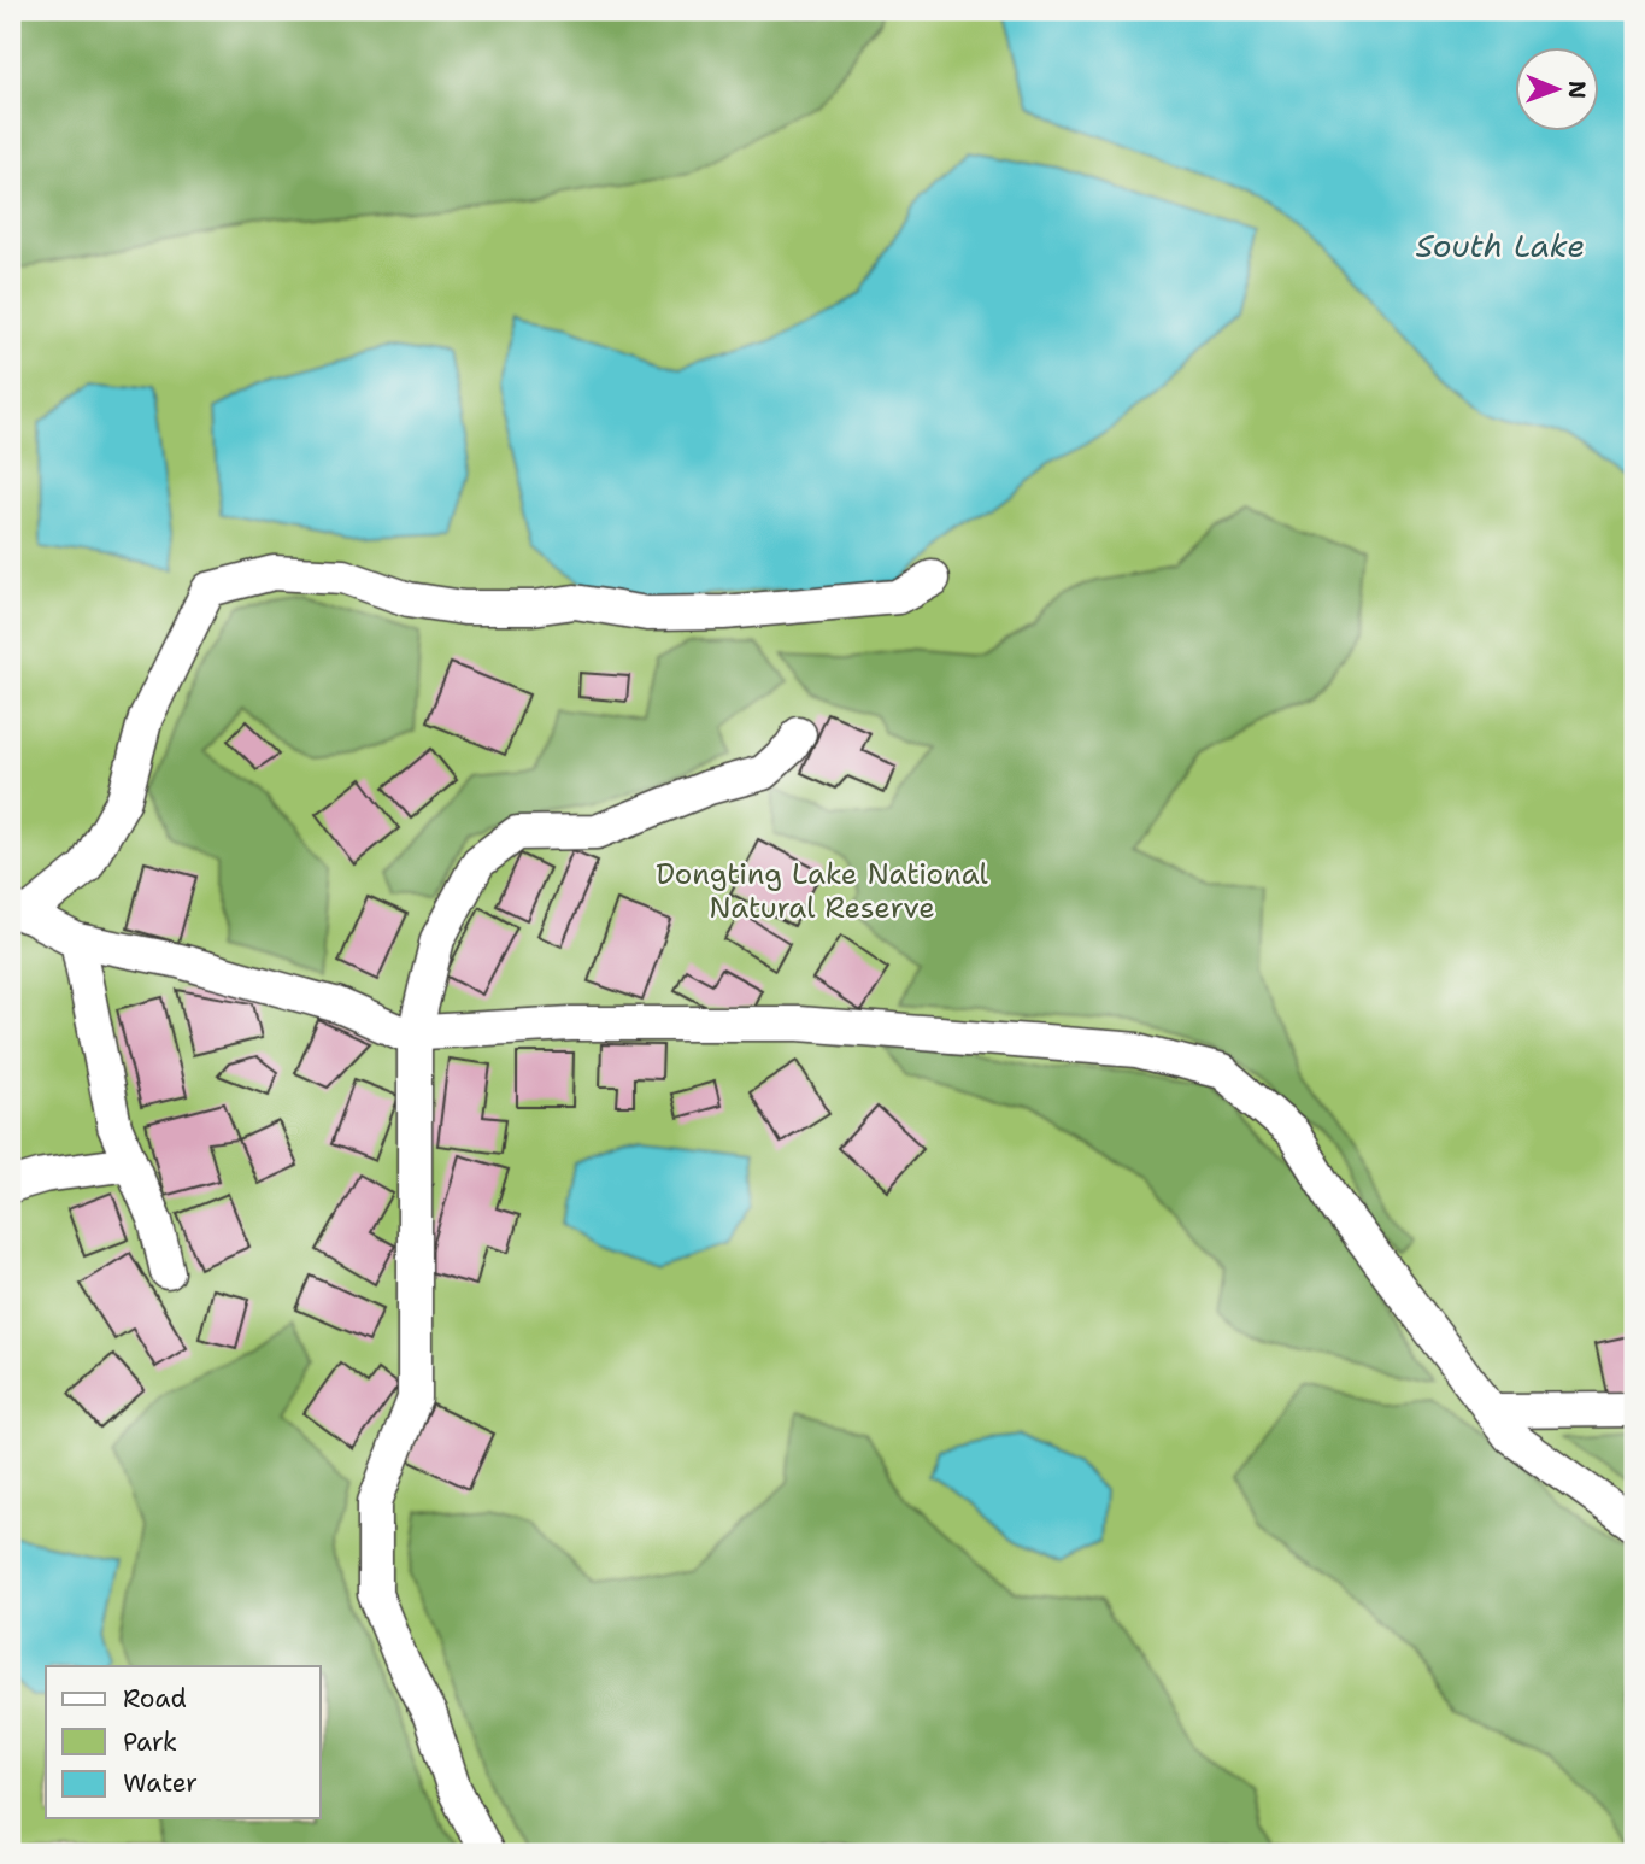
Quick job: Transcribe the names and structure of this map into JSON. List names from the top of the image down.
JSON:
{
  "water": ["South Lake"],
  "parks": ["Dongting Lake National Natural Reserve"],
  "legend": ["Road", "Park", "Water"],
  "north": "right"
}
